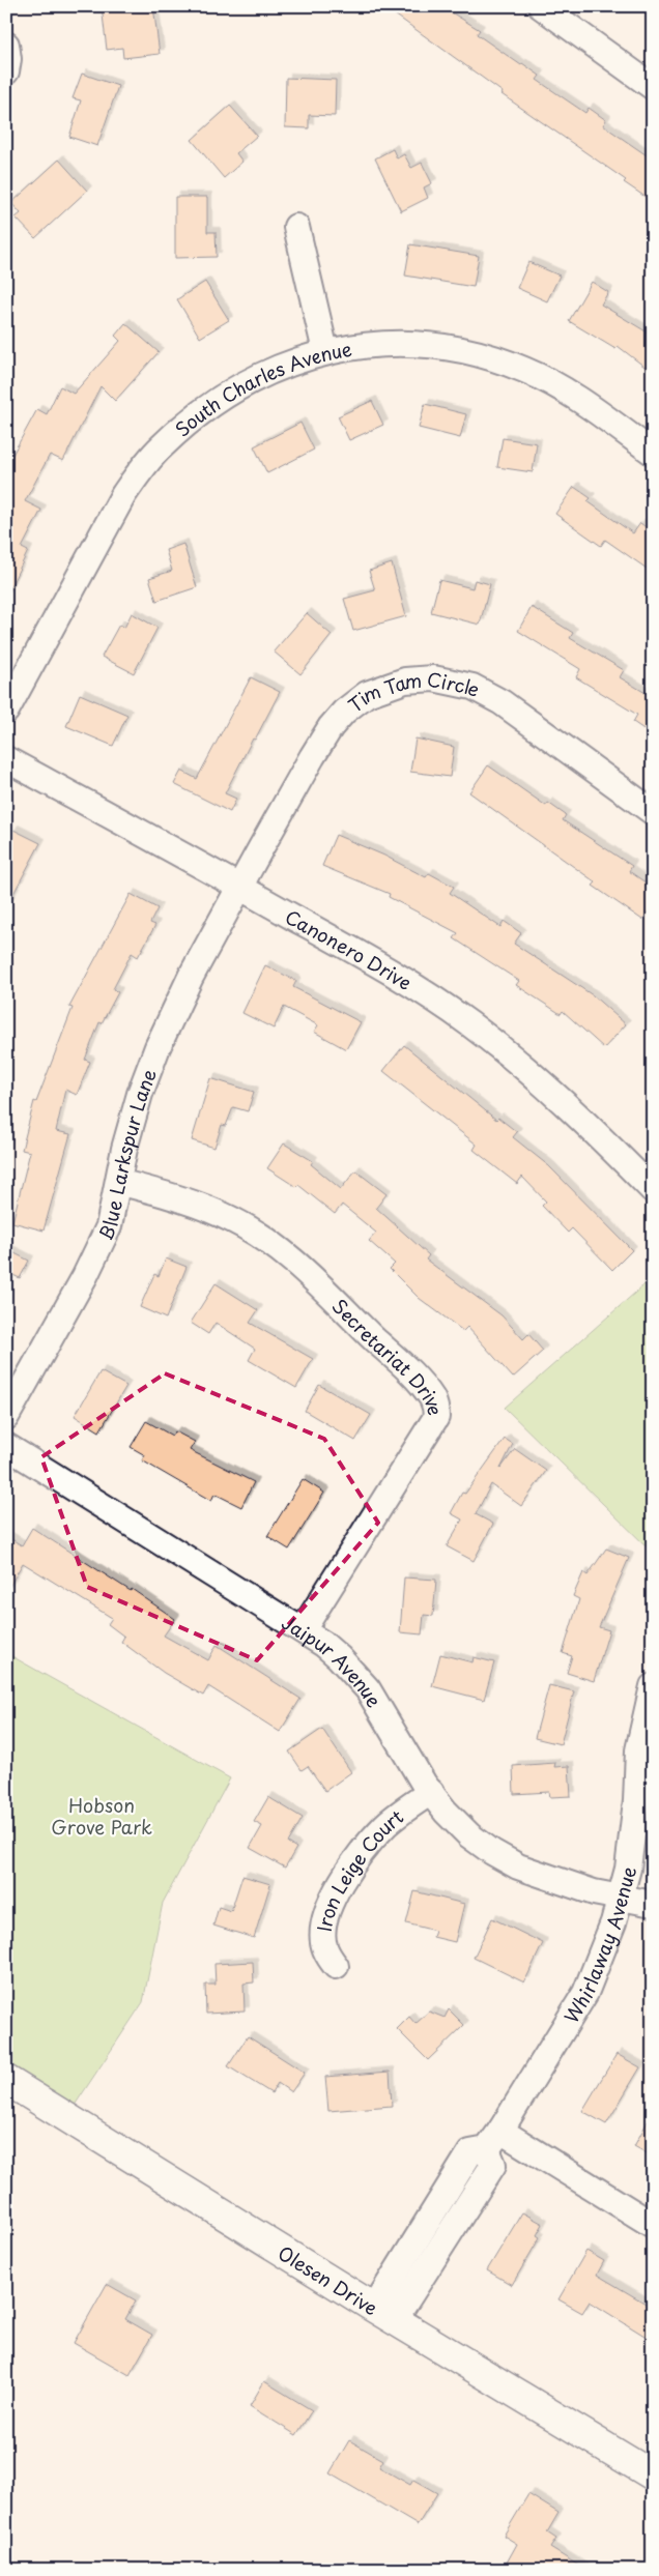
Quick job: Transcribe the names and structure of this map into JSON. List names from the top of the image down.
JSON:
{
  "streets": {
    "street": [
      "South Charles Avenue",
      "Tim Tam Circle",
      "Canonero Drive",
      "Blue Larkspur Lane",
      "Secretariat Drive",
      "Jaipur Avenue",
      "Iron Leige Court",
      "Whirlaway Avenue",
      "Olesen Drive"
    ]
  },
  "crossings": [
    ["Tim Tam Circle", "Canonero Drive"],
    ["Tim Tam Circle", "Blue Larkspur Lane"],
    ["Canonero Drive", "Blue Larkspur Lane"],
    ["Blue Larkspur Lane", "Secretariat Drive"],
    ["Secretariat Drive", "Jaipur Avenue"],
    ["Jaipur Avenue", "Iron Leige Court"],
    ["Jaipur Avenue", "Whirlaway Avenue"]
  ],
  "parks": ["Hobson Grove Park"]
}
